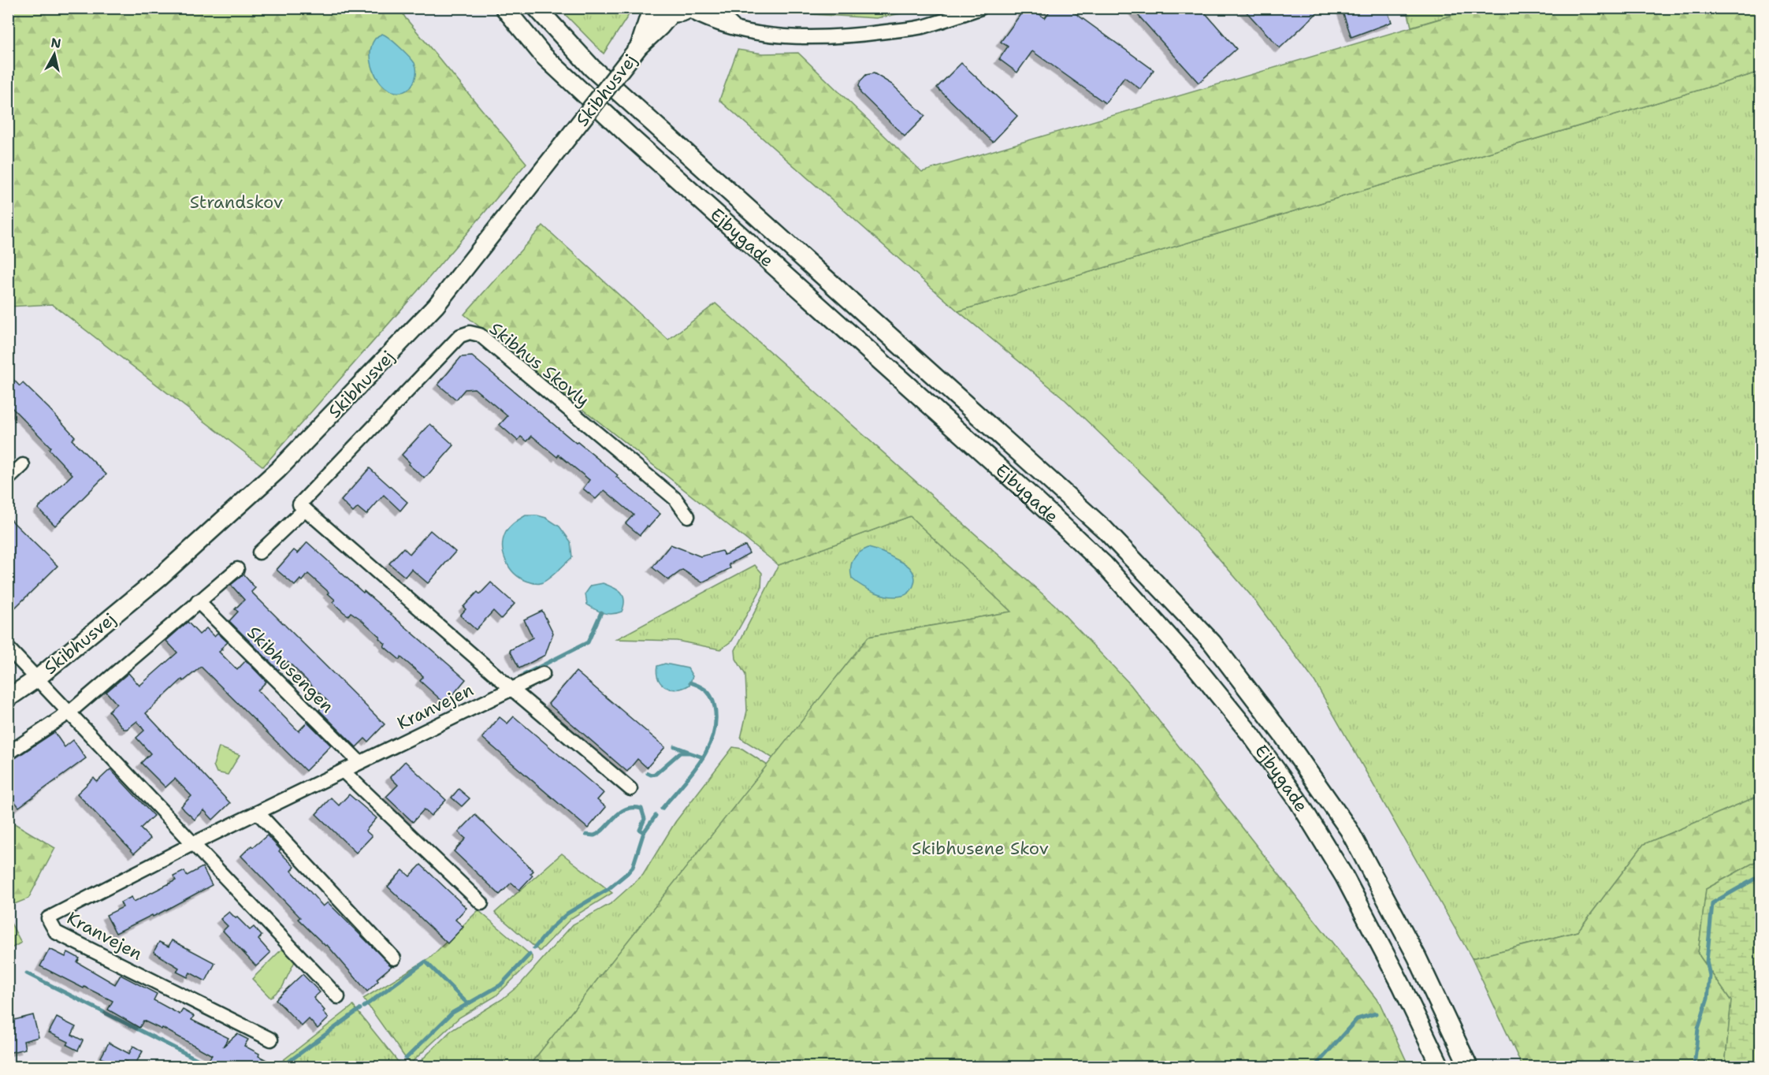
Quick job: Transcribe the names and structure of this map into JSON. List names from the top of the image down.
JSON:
{
  "streets": {
    "main road": ["Ejbygade"],
    "street": [
      "Skibhusvej",
      "Skibhus Skovly",
      "Skibhusengen",
      "Kranvejen"
    ]
  },
  "crossings": [
    ["Skibhusengen", "Kranvejen"]
  ],
  "parks": ["Strandskov", "Skibhusene Skov"],
  "north": "top"
}
